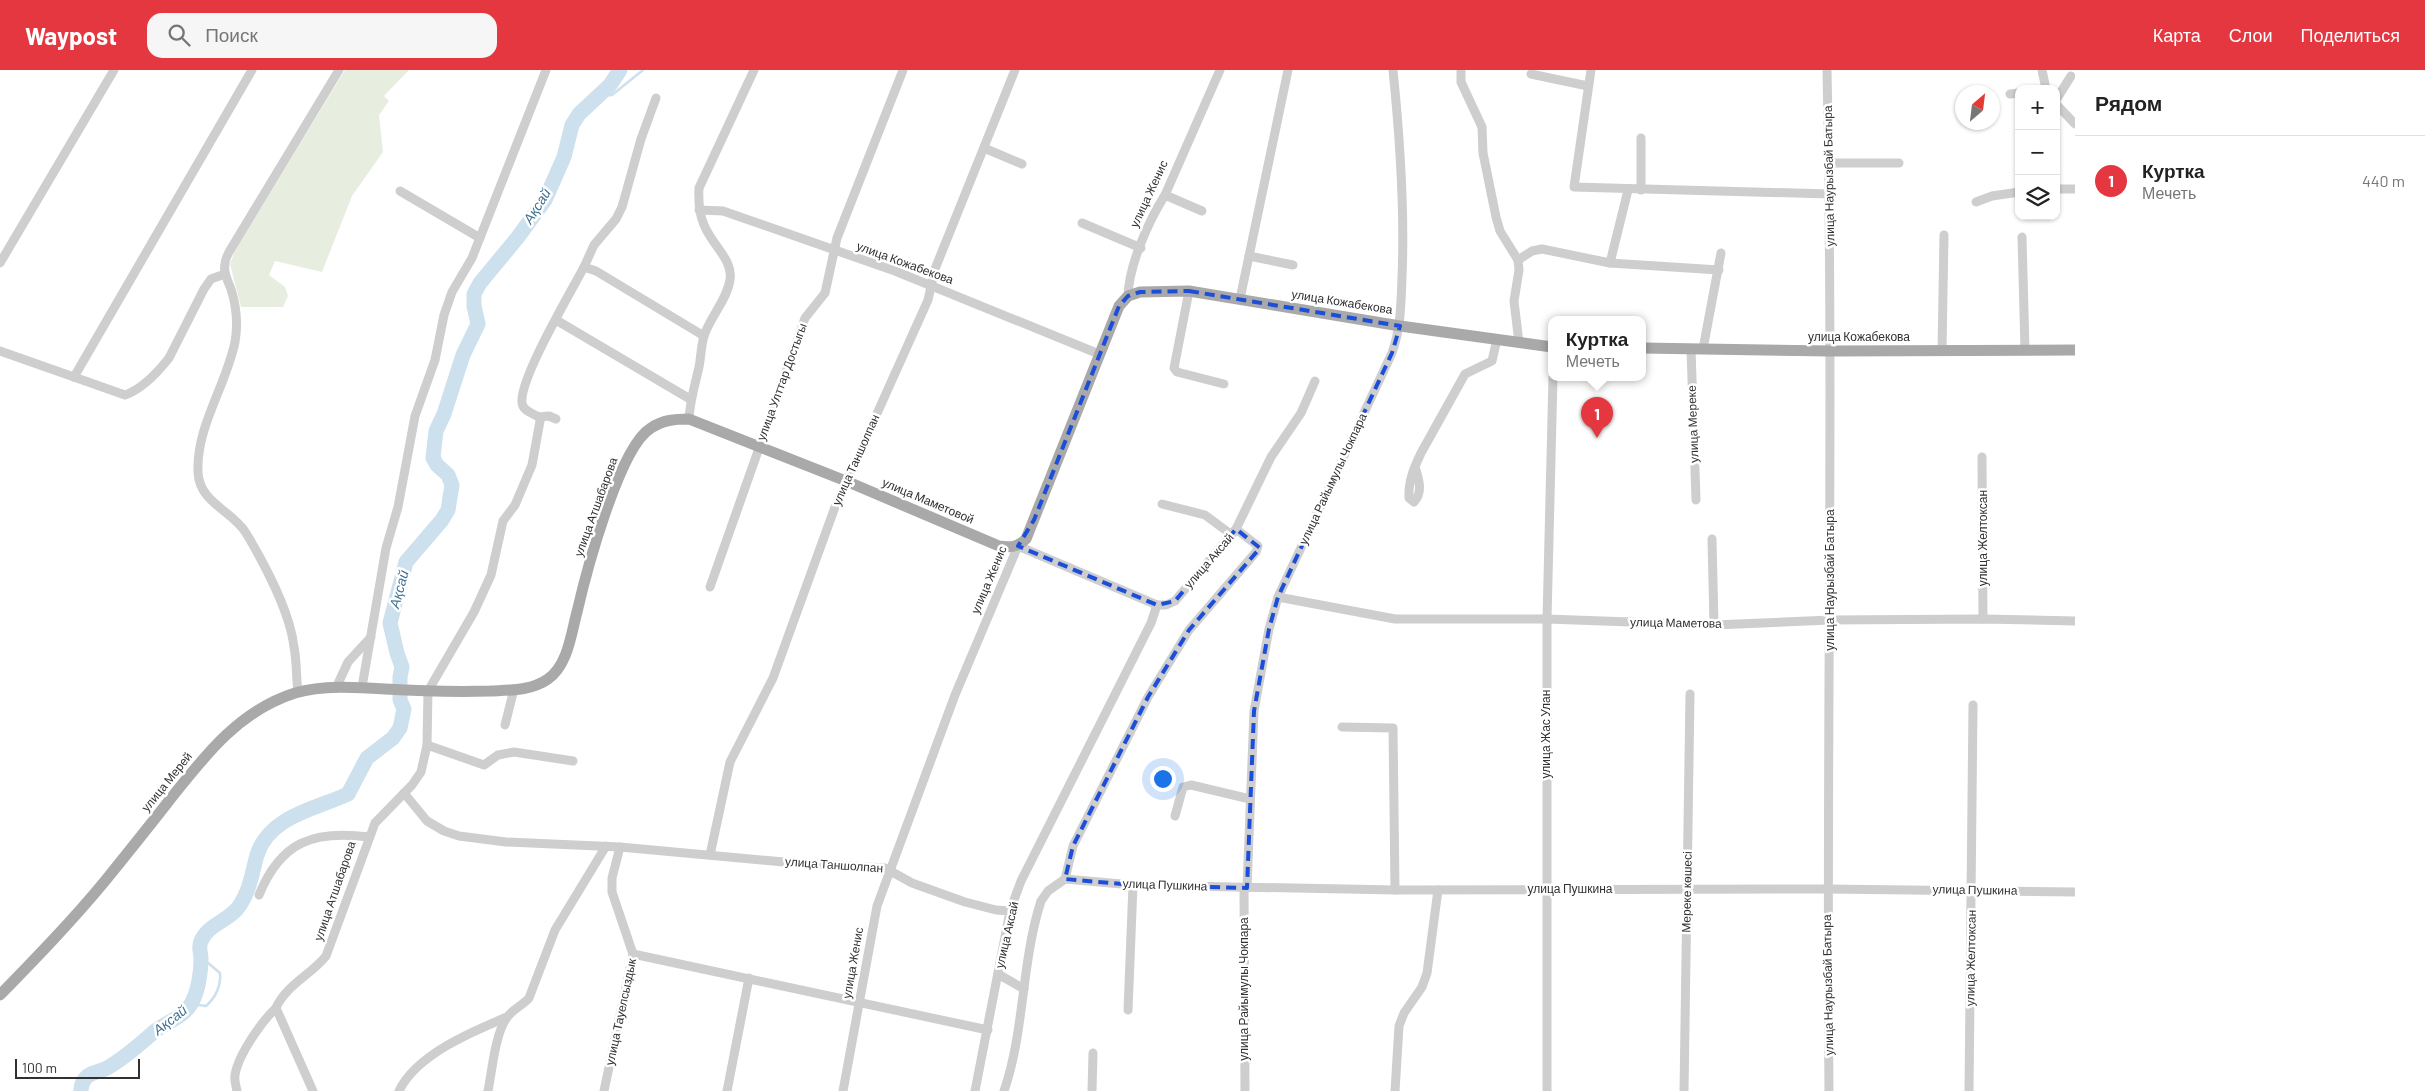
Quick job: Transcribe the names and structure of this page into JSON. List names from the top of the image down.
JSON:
{
  "streets": {
    "main road": [
      "улица Женис",
      "улица Кожабекова",
      "улица Маметовой",
      "улица Атшабарова",
      "улица Мерей"
    ],
    "street": [
      "улица Наурызбай Батыра",
      "улица Улттар Достыгы",
      "улица Мереке",
      "улица Таншолпан",
      "улица Райымулы Чокпара",
      "улица Желтоксан",
      "улица Аксай",
      "улица Маметова",
      "улица Жас Улан",
      "улица Пушкина",
      "Мереке көшесі",
      "улица Тауелсыздык"
    ]
  },
  "crossings": [
    ["улица Наурызбай Батыра", "улица Кожабекова"],
    ["улица Наурызбай Батыра", "улица Маметова"],
    ["улица Наурызбай Батыра", "улица Пушкина"],
    ["улица Женис", "улица Кожабекова"],
    ["улица Женис", "улица Таншолпан"],
    ["улица Женис", "улица Маметовой"],
    ["улица Кожабекова", "улица Улттар Достыгы"],
    ["улица Кожабекова", "улица Мереке"],
    ["улица Кожабекова", "улица Таншолпан"],
    ["улица Кожабекова", "улица Райымулы Чокпара"],
    ["улица Улттар Достыгы", "улица Маметовой"],
    ["улица Таншолпан", "улица Маметовой"],
    ["улица Таншолпан", "улица Атшабарова"],
    ["улица Таншолпан", "улица Аксай"],
    ["улица Таншолпан", "улица Тауелсыздык"],
    ["улица Райымулы Чокпара", "улица Маметова"],
    ["улица Райымулы Чокпара", "улица Пушкина"],
    ["улица Маметовой", "улица Атшабарова"],
    ["улица Маметовой", "улица Аксай"],
    ["улица Атшабарова", "улица Мерей"],
    ["улица Желтоксан", "улица Маметова"],
    ["улица Желтоксан", "улица Пушкина"],
    ["улица Аксай", "улица Пушкина"],
    ["улица Маметова", "улица Жас Улан"],
    ["улица Жас Улан", "улица Пушкина"],
    ["улица Пушкина", "Мереке көшесі"]
  ],
  "water": ["Ақсай"],
  "scale_bar": "100 m",
  "north": "top right",
  "page": {
    "header": "Waypost",
    "search": "Поиск",
    "nav": ["Карта", "Слои", "Поделиться"],
    "heading": "Рядом",
    "map_buttons": ["+", "−"],
    "list": [
      {
        "mark": "1",
        "name": "Куртка",
        "note": "Мечеть",
        "value": "440 m"
      }
    ],
    "popup": ["Куртка", "Мечеть"],
    "pins": "1",
    "scale": "100 m"
  }
}
